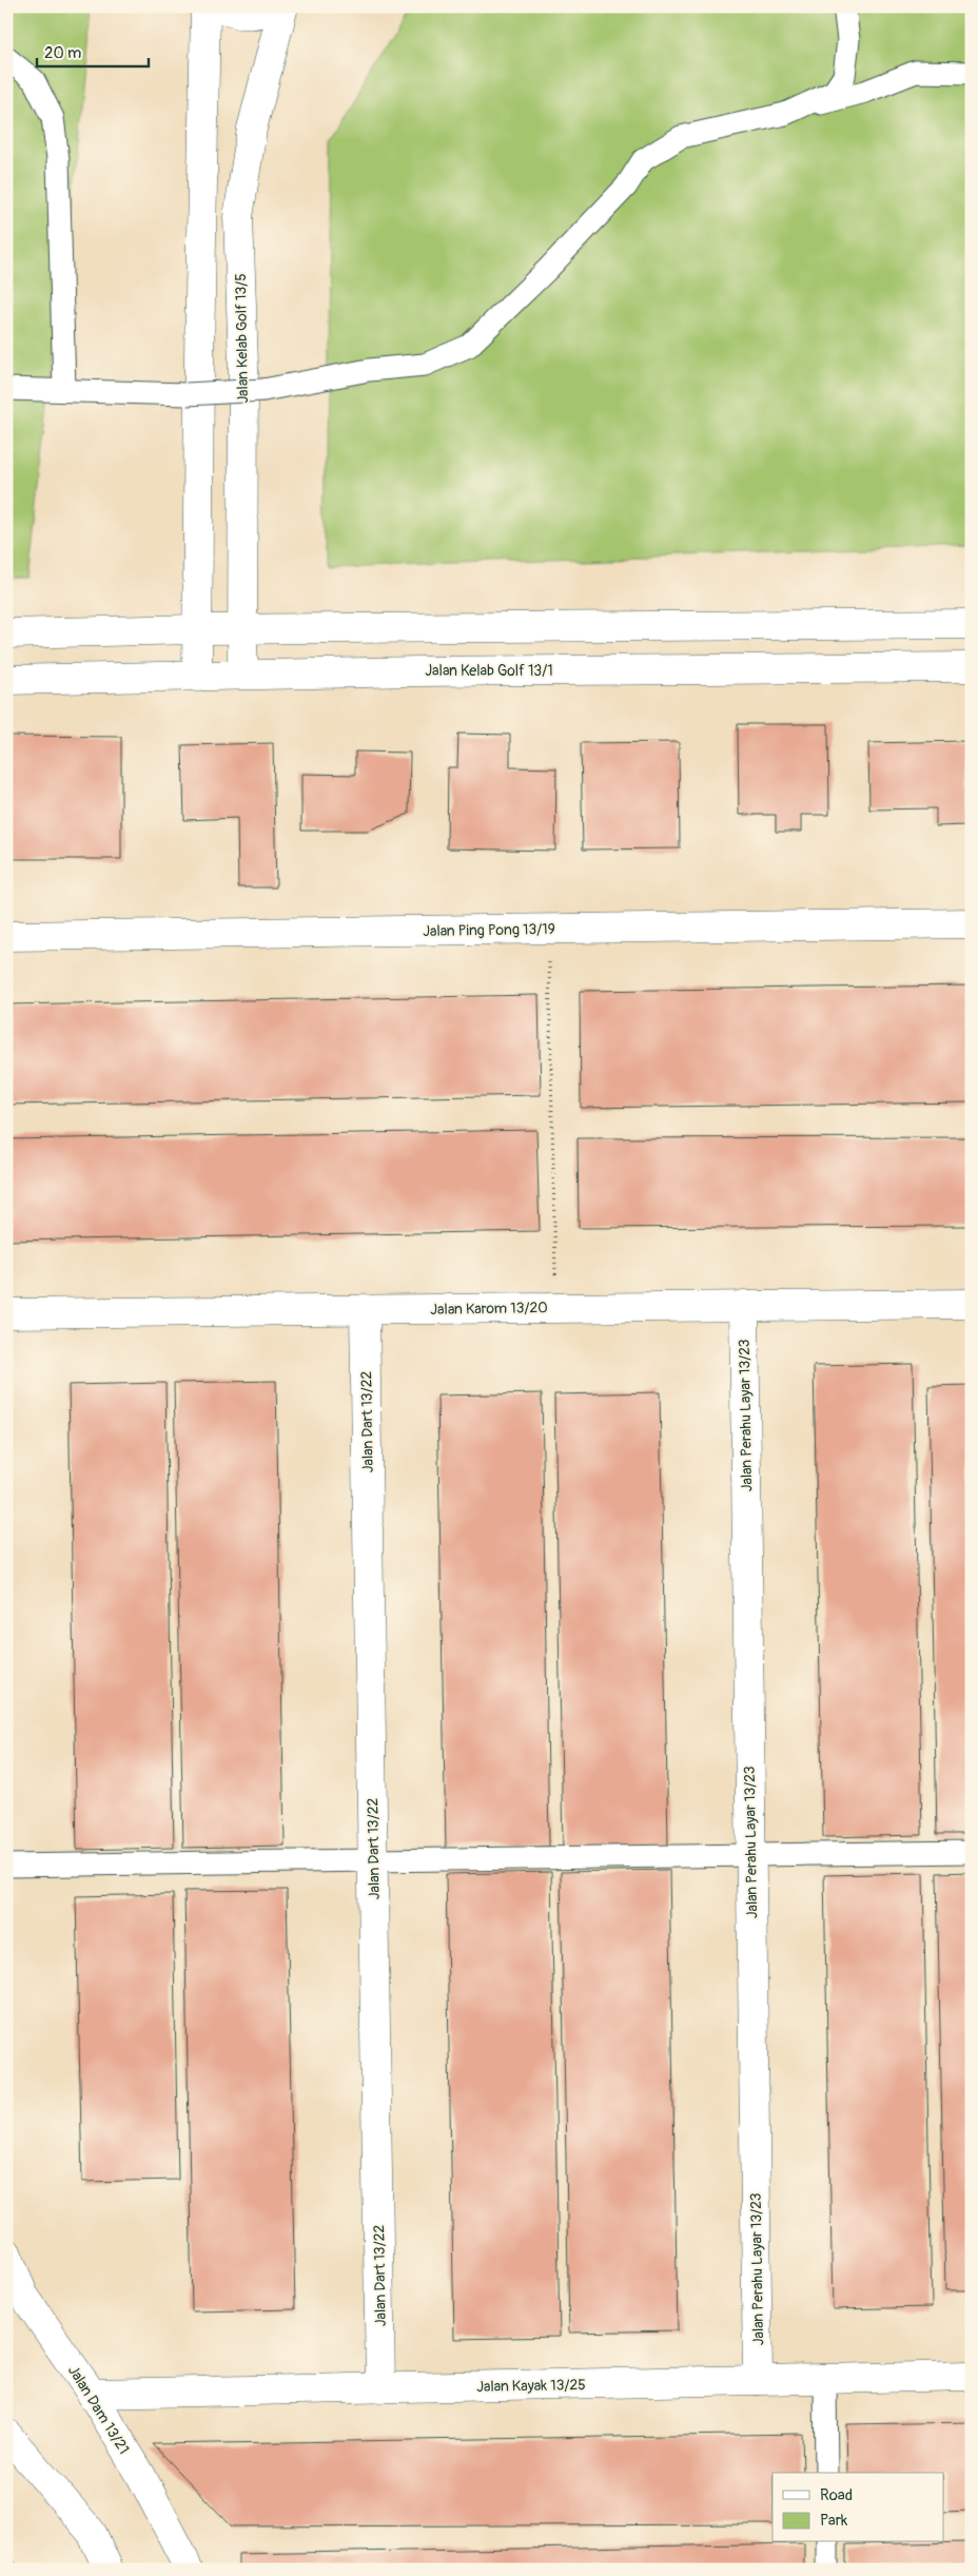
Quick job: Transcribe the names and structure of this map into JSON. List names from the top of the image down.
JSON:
{
  "streets": {
    "street": [
      "Jalan Kelab Golf 13/5",
      "Jalan Kelab Golf 13/1",
      "Jalan Ping Pong 13/19",
      "Jalan Karom 13/20",
      "Jalan Perahu Layar 13/23",
      "Jalan Dart 13/22",
      "Jalan Kayak 13/25",
      "Jalan Dam 13/21"
    ]
  },
  "crossings": [
    ["Jalan Kelab Golf 13/5", "Jalan Kelab Golf 13/1"],
    ["Jalan Karom 13/20", "Jalan Perahu Layar 13/23"],
    ["Jalan Karom 13/20", "Jalan Dart 13/22"],
    ["Jalan Perahu Layar 13/23", "Jalan Kayak 13/25"],
    ["Jalan Dart 13/22", "Jalan Kayak 13/25"],
    ["Jalan Kayak 13/25", "Jalan Dam 13/21"]
  ],
  "legend": ["Road", "Park"],
  "scale_bar": "20 m"
}
